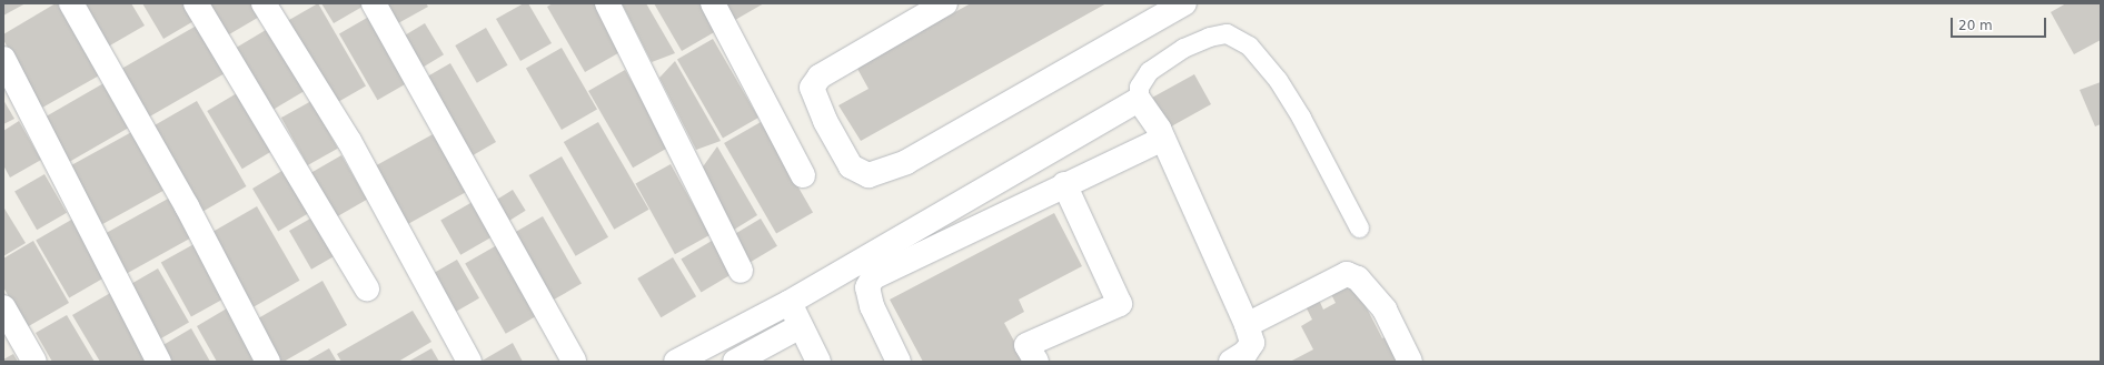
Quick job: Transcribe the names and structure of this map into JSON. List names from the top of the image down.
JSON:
{
  "scale_bar": "20 m"
}
